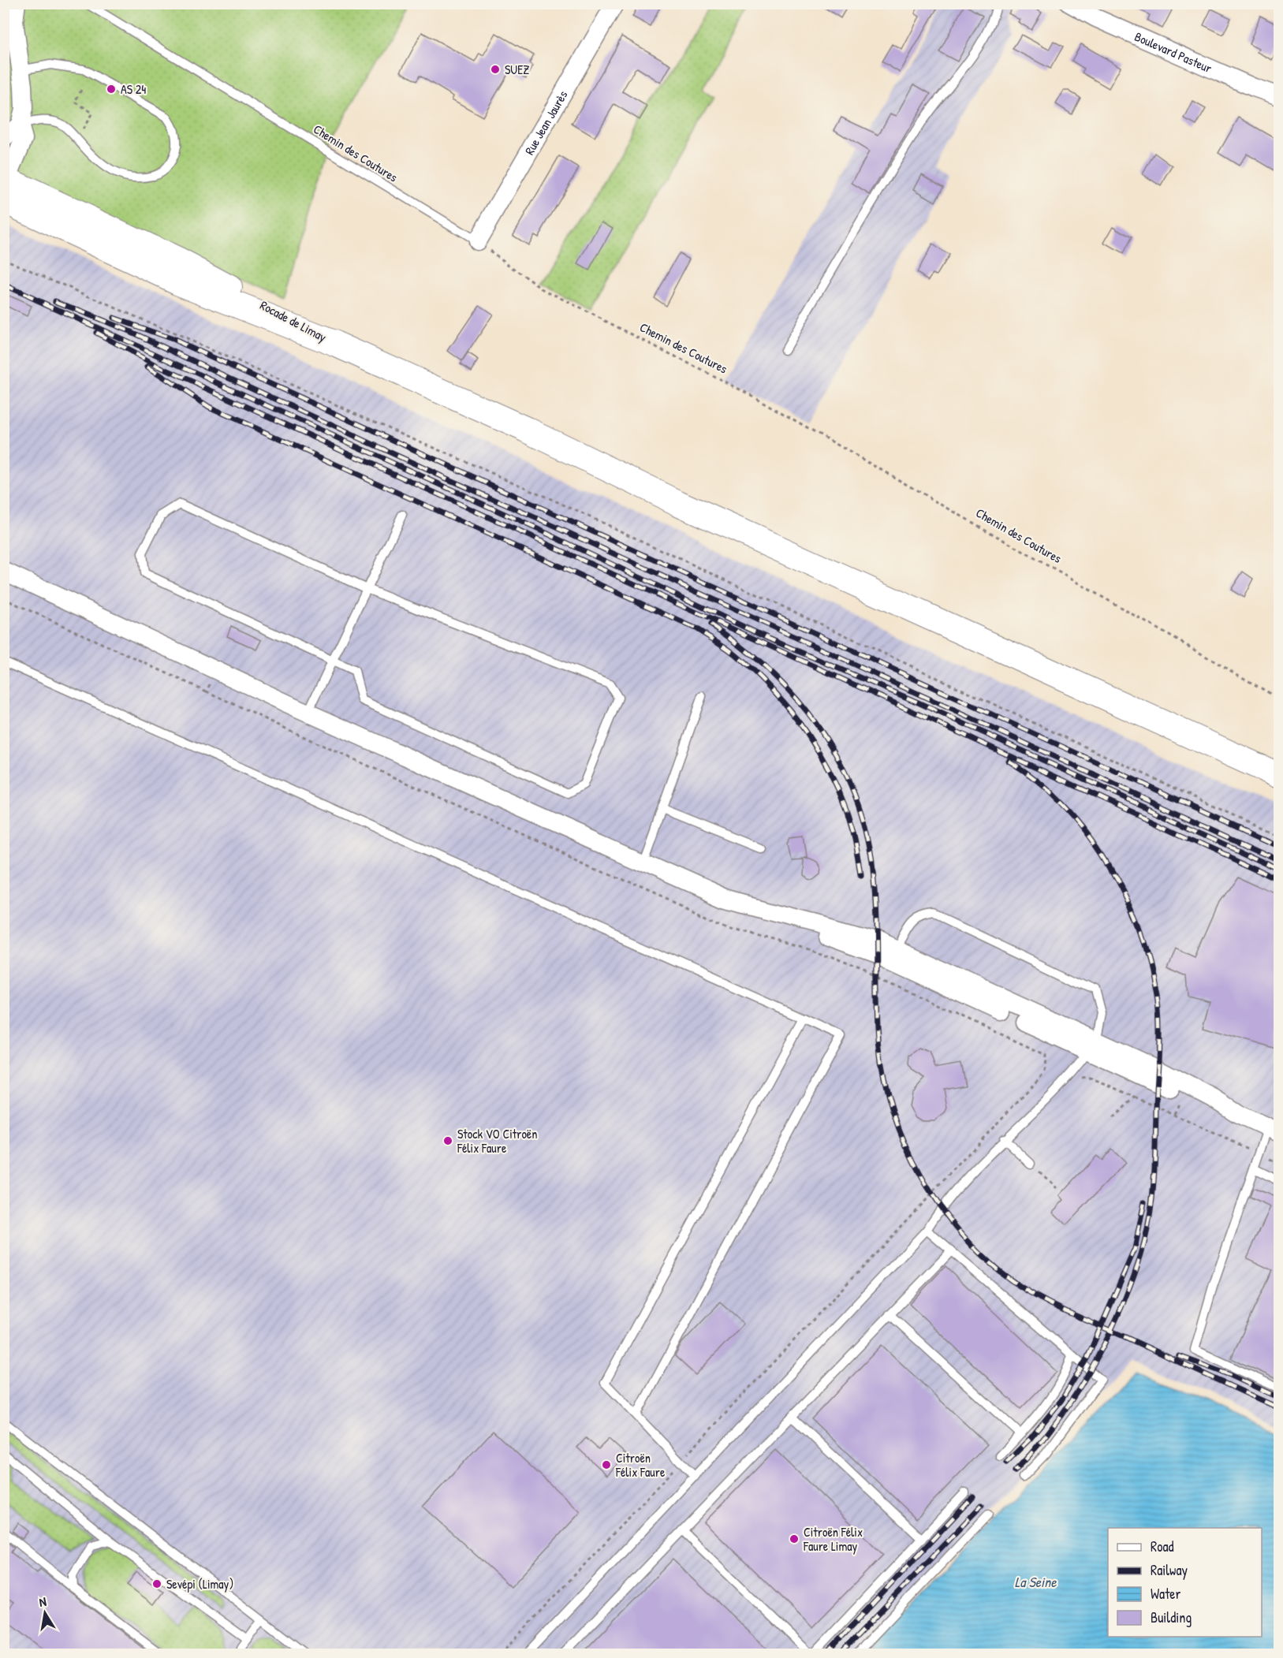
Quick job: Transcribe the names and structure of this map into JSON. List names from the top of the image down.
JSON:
{
  "streets": {
    "main road": ["Rocade de Limay"],
    "street": ["Boulevard Pasteur", "Rue Jean Jaurès"],
    "lane": ["Chemin des Coutures"]
  },
  "crossings": [
    ["Rue Jean Jaurès", "Chemin des Coutures"]
  ],
  "water": ["La Seine"],
  "places": [
    "SUEZ",
    "AS 24",
    "Stock VO Citroën Félix Faure",
    "Citroën Félix Faure",
    "Citroën Félix Faure Limay",
    "Sevépi (Limay)"
  ],
  "legend": [
    "Road",
    "Railway",
    "Water",
    "Building"
  ],
  "north": "top"
}
